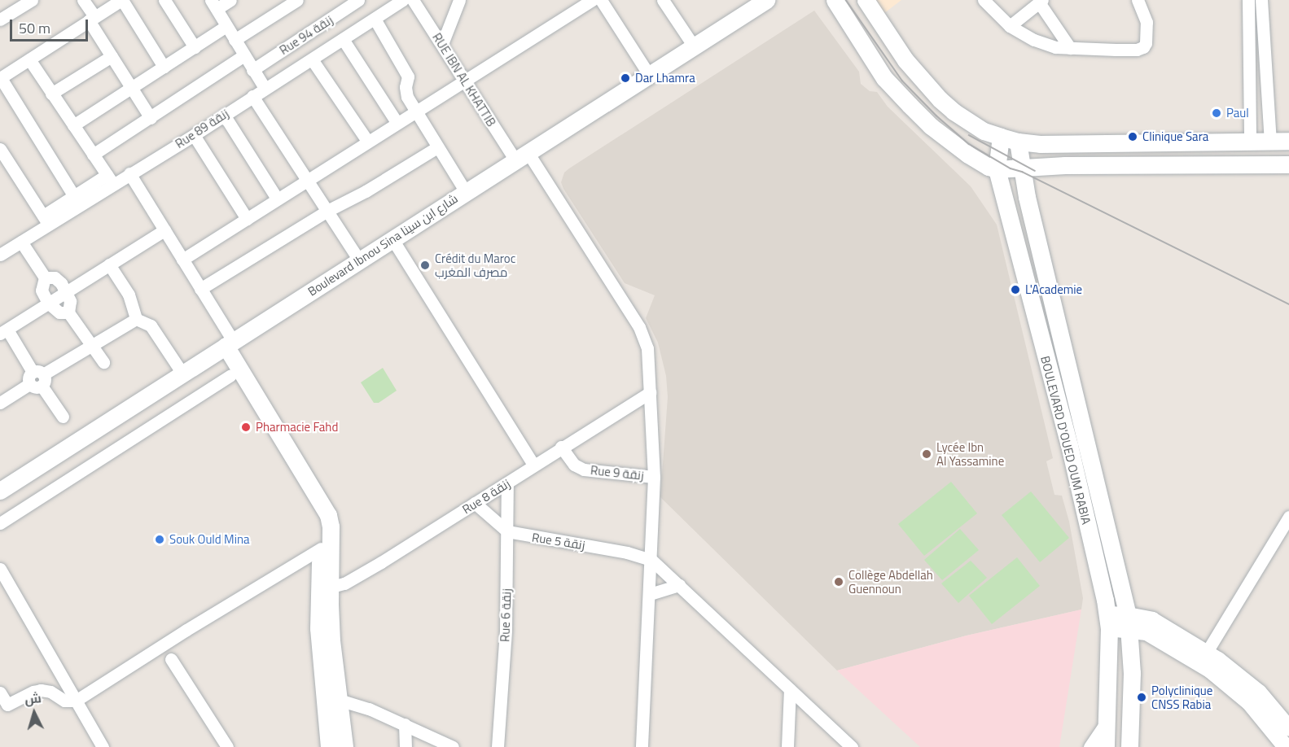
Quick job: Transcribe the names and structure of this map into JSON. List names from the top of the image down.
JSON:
{
  "streets": {
    "main road": ["Boulevard Ibnou Sina شارع ابن سينا", "BOULEVARD D'OUED OUM RABIA"],
    "street": [
      "Rue 94 زنقة",
      "RUE IBN AL KHATTIB",
      "Rue 89 زنقة",
      "Rue 9 زنقة",
      "Rue 8 زنقة",
      "Rue 5 زنقة",
      "Rue 6 زنقة"
    ]
  },
  "crossings": [
    ["RUE IBN AL KHATTIB", "Boulevard Ibnou Sina شارع ابن سينا"],
    ["RUE IBN AL KHATTIB", "Rue 9 زنقة"],
    ["RUE IBN AL KHATTIB", "Rue 8 زنقة"],
    ["RUE IBN AL KHATTIB", "Rue 5 زنقة"],
    ["Rue 9 زنقة", "Rue 8 زنقة"],
    ["Rue 8 زنقة", "Rue 6 زنقة"],
    ["Rue 5 زنقة", "Rue 6 زنقة"]
  ],
  "places": [
    "Dar Lhamra",
    "Paul",
    "Clinique Sara",
    "Crédit du Maroc مصرف المغرب",
    "L'Academie",
    "Pharmacie Fahd",
    "Lycée Ibn Al Yassamine",
    "Souk Ould Mina",
    "Collège Abdellah Guennoun",
    "Polyclinique CNSS Rabia"
  ],
  "scale_bar": "50 m",
  "north": "top"
}
